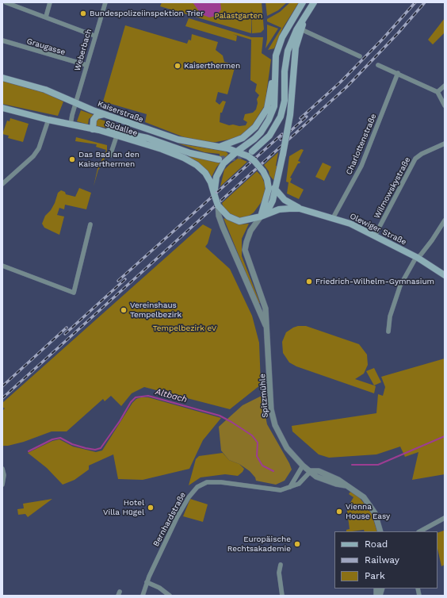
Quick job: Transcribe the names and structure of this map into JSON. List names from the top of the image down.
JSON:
{
  "streets": {
    "main road": ["Kaiserstraße", "Südallee", "Olewiger Straße"],
    "street": [
      "Graugasse",
      "Weberbach",
      "Charlottenstraße",
      "Wilmowskystraße",
      "Spitzmühle",
      "Bernhardstraße"
    ]
  },
  "crossings": [
    ["Graugasse", "Weberbach"],
    ["Weberbach", "Kaiserstraße"],
    ["Weberbach", "Südallee"],
    ["Kaiserstraße", "Südallee"],
    ["Kaiserstraße", "Spitzmühle"],
    ["Südallee", "Spitzmühle"],
    ["Charlottenstraße", "Olewiger Straße"],
    ["Wilmowskystraße", "Olewiger Straße"],
    ["Spitzmühle", "Bernhardstraße"]
  ],
  "water": ["Altbach"],
  "parks": ["Palastgarten", "Tempelbezirk eV"],
  "places": [
    "Bundespolizeiinspektion Trier",
    "Kaiserthermen",
    "Das Bad an den Kaiserthermen",
    "Friedrich-Wilhelm-Gymnasium",
    "Vereinshaus Tempelbezirk",
    "Hotel Villa Hügel",
    "Vienna House Easy",
    "Europäische Rechtsakademie"
  ],
  "legend": ["Road", "Railway", "Park"]
}
